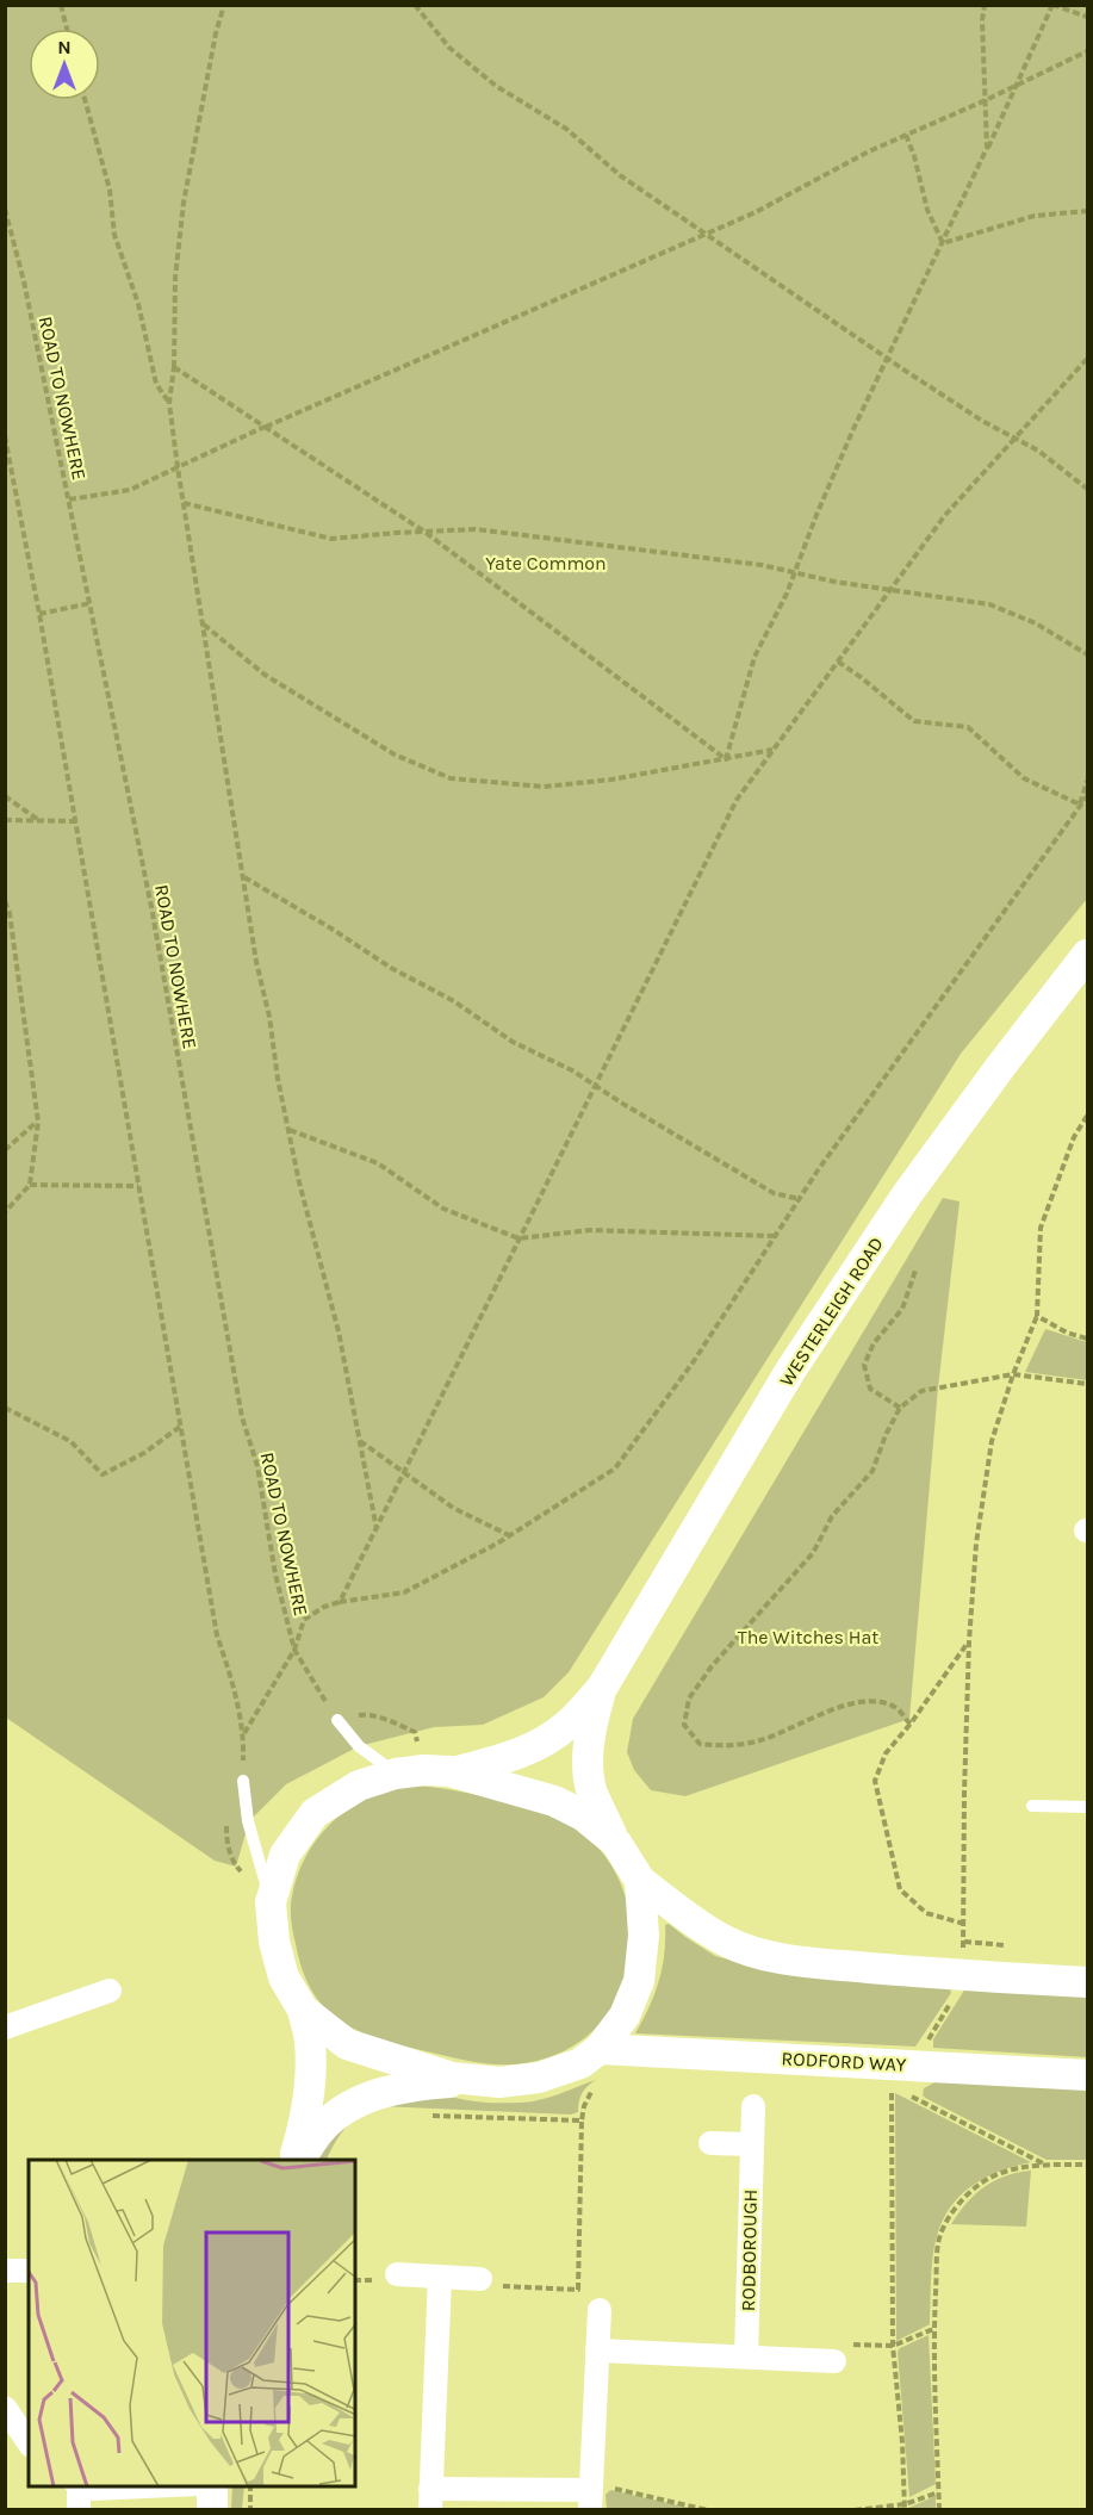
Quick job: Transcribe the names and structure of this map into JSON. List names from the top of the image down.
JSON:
{
  "streets": {
    "street": ["WESTERLEIGH ROAD", "RODFORD WAY", "RODBOROUGH"],
    "path": ["ROAD TO NOWHERE"]
  },
  "parks": ["Yate Common", "The Witches Hat"],
  "north": "top"
}
